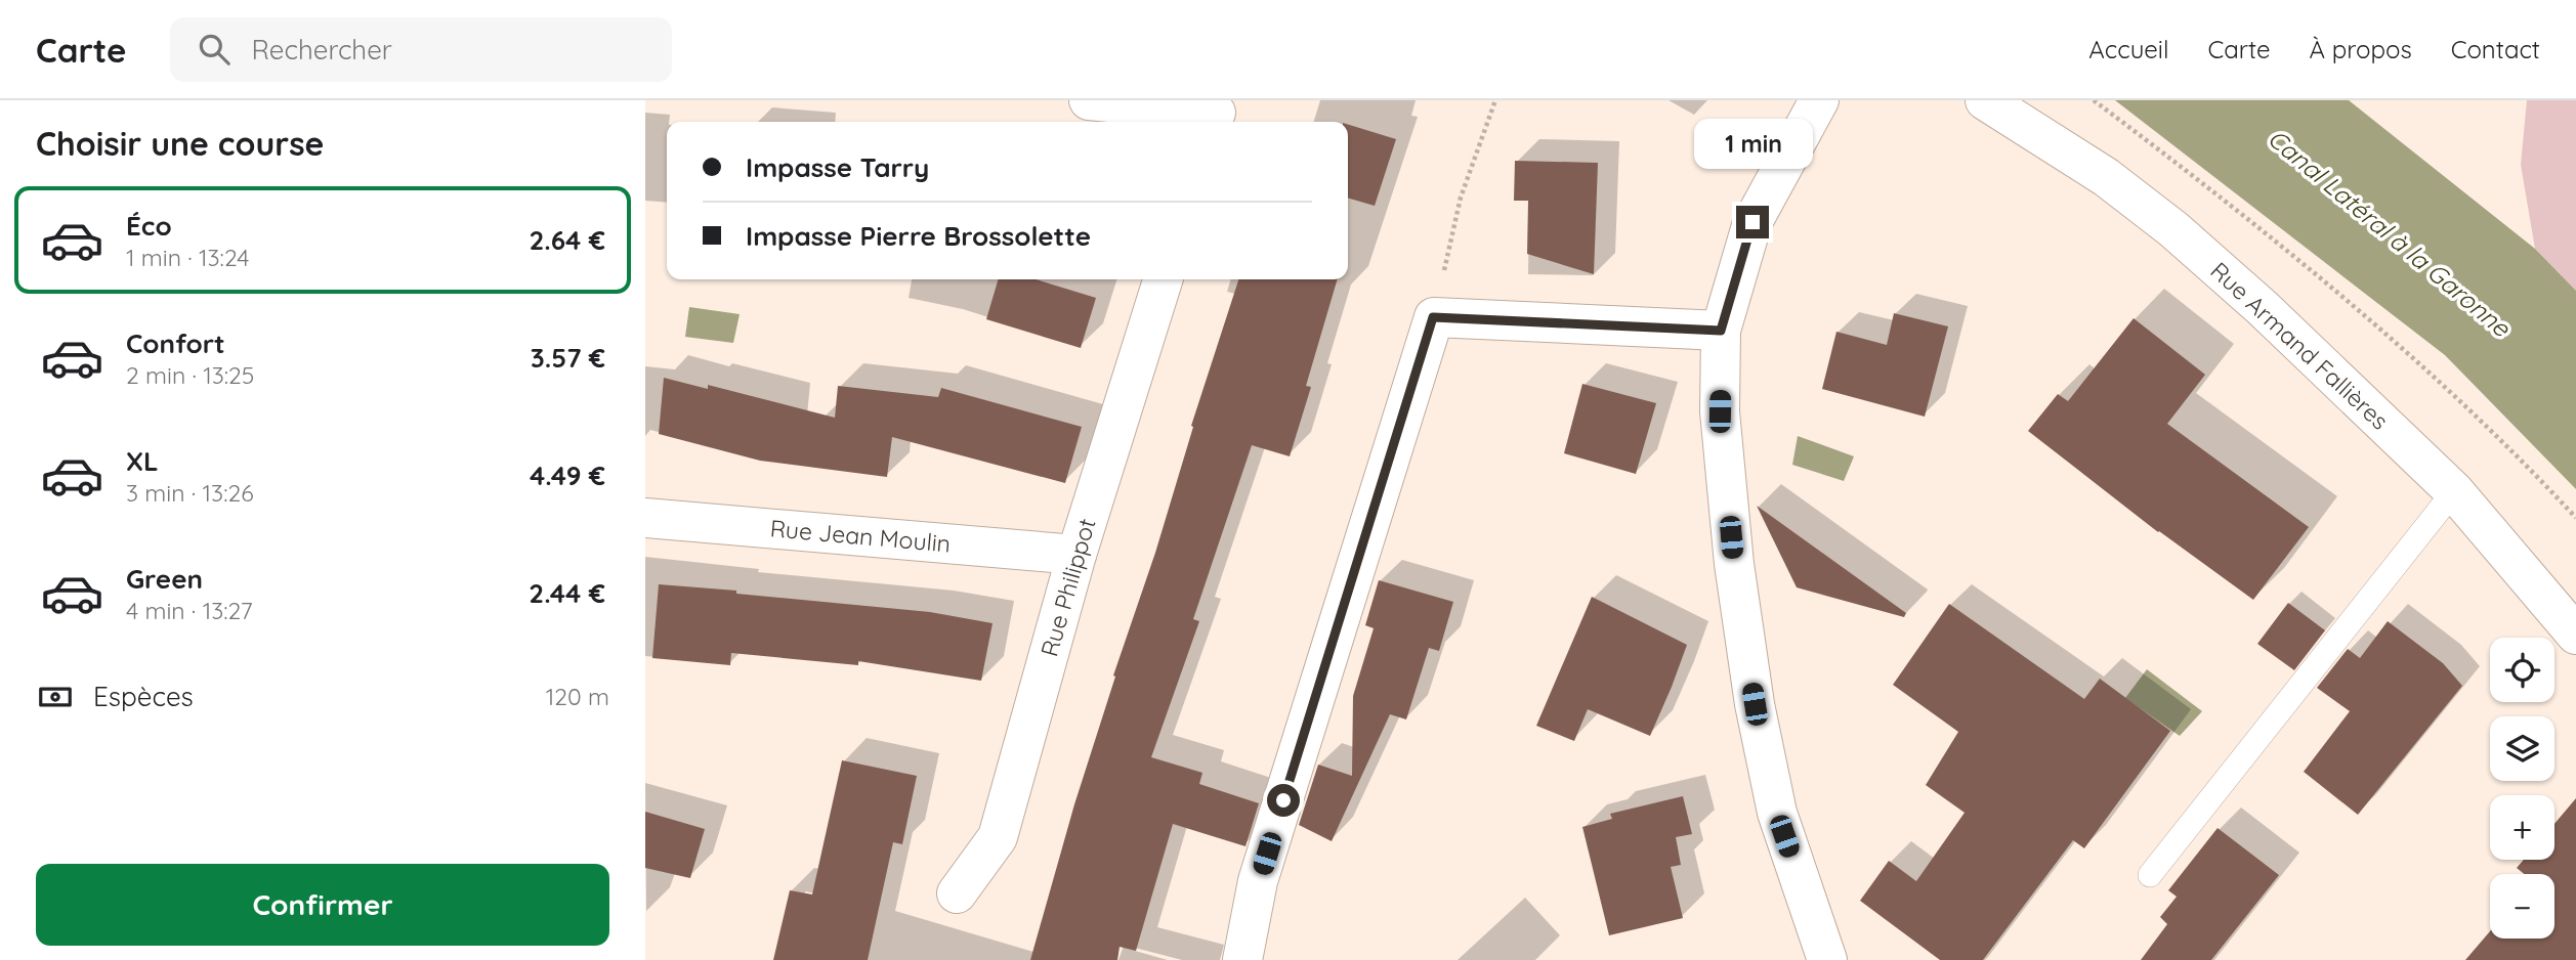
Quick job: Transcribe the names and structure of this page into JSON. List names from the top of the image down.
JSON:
{
  "streets": {
    "street": ["Rue Armand Fallières", "Rue Jean Moulin", "Rue Philippot"]
  },
  "crossings": [
    ["Rue Jean Moulin", "Rue Philippot"]
  ],
  "water": ["Canal Latéral à la Garonne"],
  "page": {
    "header": "Carte",
    "search": "Rechercher",
    "nav": [
      "Accueil",
      "Carte",
      "À propos",
      "Contact"
    ],
    "heading": "Choisir une course",
    "bubble": "1 min",
    "banner": ["Impasse Tarry", "Impasse Pierre Brossolette"],
    "list": [
      {
        "name": "Éco",
        "note": "1 min · 13:24",
        "value": "2.64 €"
      },
      {
        "name": "Confort",
        "note": "2 min · 13:25",
        "value": "3.57 €"
      },
      {
        "name": "XL",
        "note": "3 min · 13:26",
        "value": "4.49 €"
      },
      {
        "name": "Green",
        "note": "4 min · 13:27",
        "value": "2.44 €"
      }
    ],
    "map_buttons": ["+", "−"],
    "pay": ["Espèces", "120 m"],
    "buttons": "Confirmer"
  }
}
